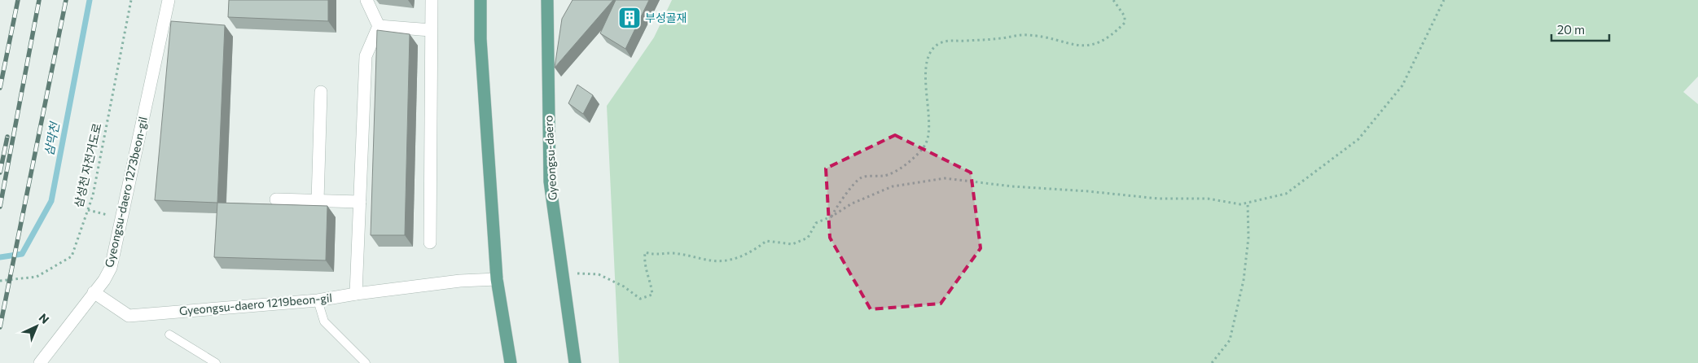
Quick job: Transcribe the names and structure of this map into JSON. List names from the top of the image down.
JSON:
{
  "streets": {
    "main road": ["Gyeongsu-daero"],
    "street": ["Gyeongsu-daero 1273beon-gil", "Gyeongsu-daero 1219beon-gil"],
    "path": ["삼성천 자전거도로"]
  },
  "crossings": [
    ["Gyeongsu-daero 1273beon-gil", "Gyeongsu-daero 1219beon-gil"]
  ],
  "water": ["삼막천"],
  "places": {
    "building": ["부성골재"]
  },
  "scale_bar": "20 m",
  "north": "top right"
}
